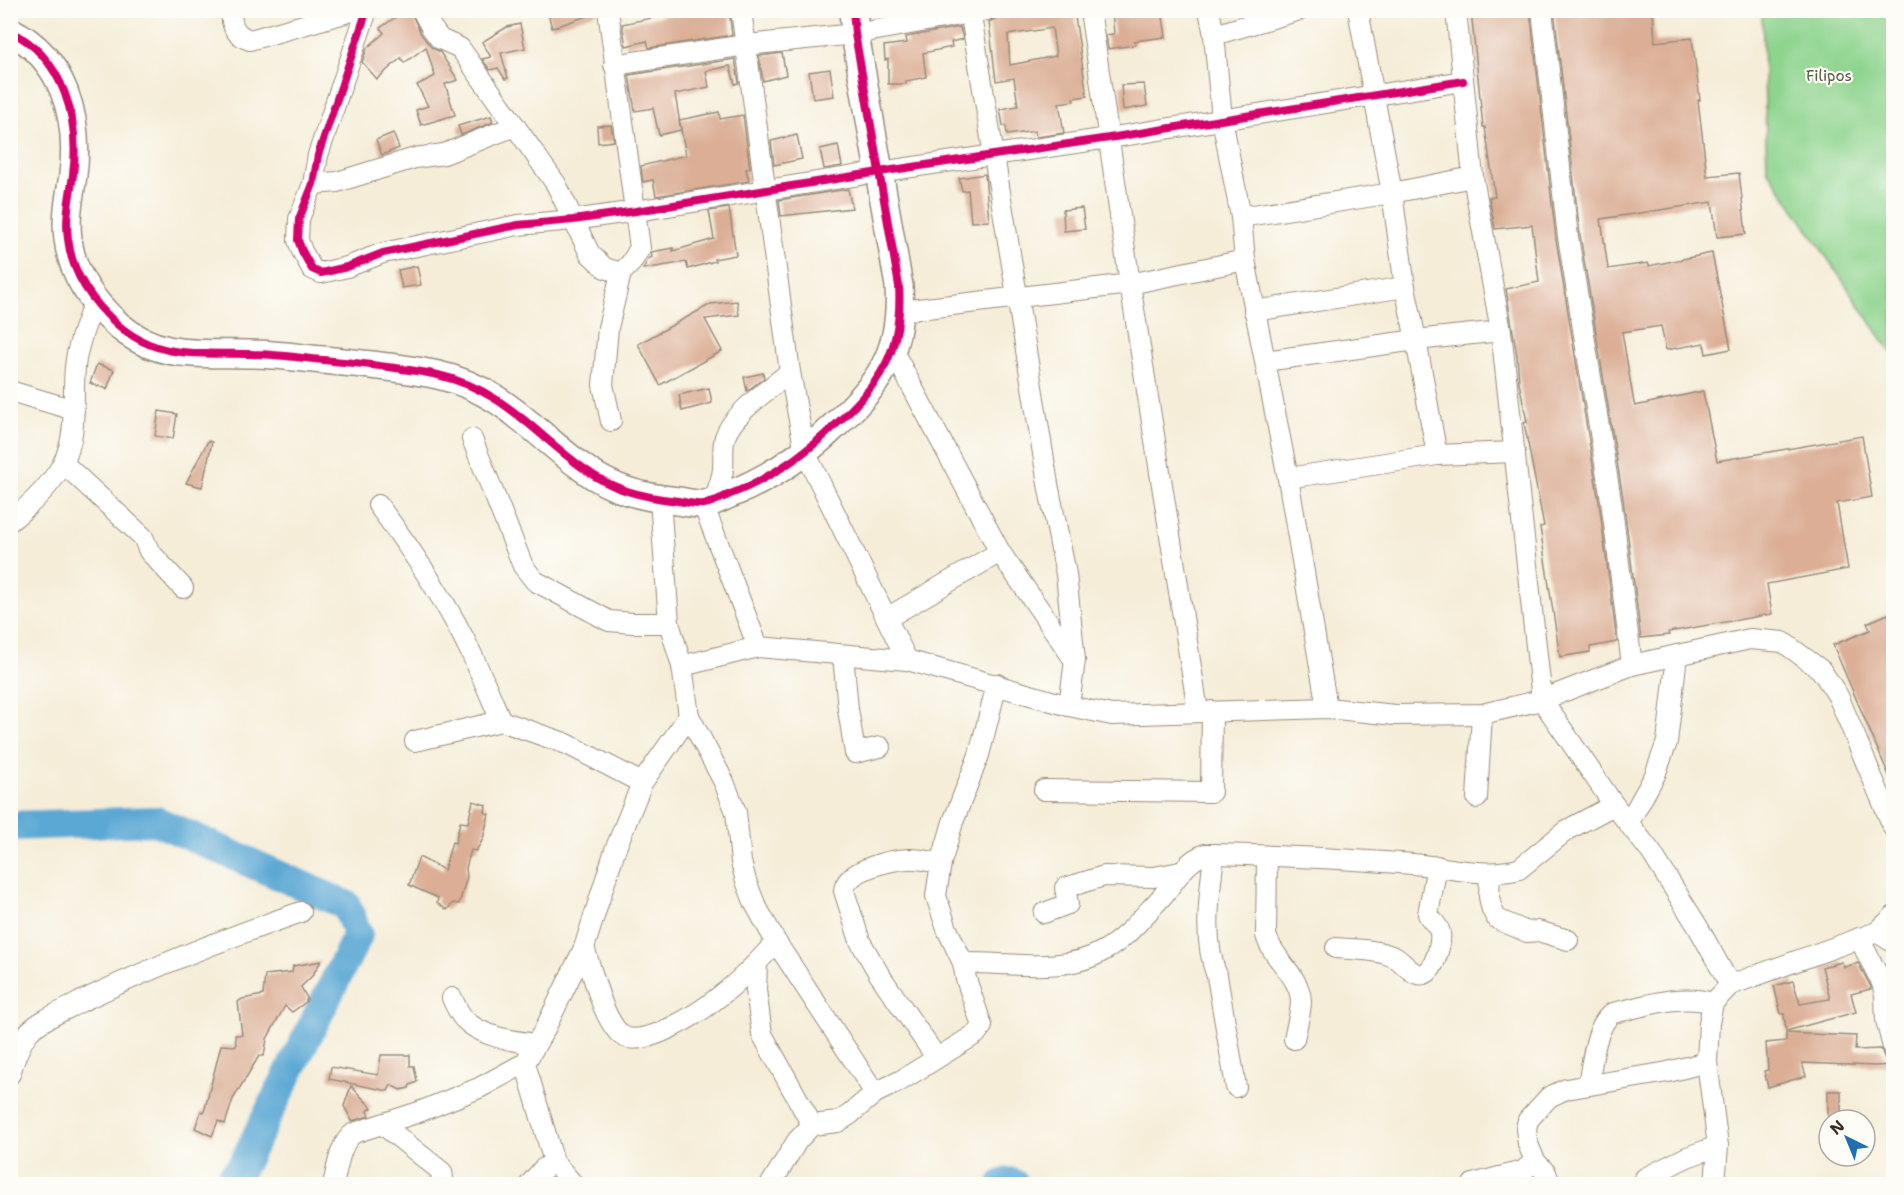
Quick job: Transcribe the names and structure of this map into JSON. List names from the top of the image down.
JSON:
{
  "parks": ["Filipos"],
  "north": "top left"
}
